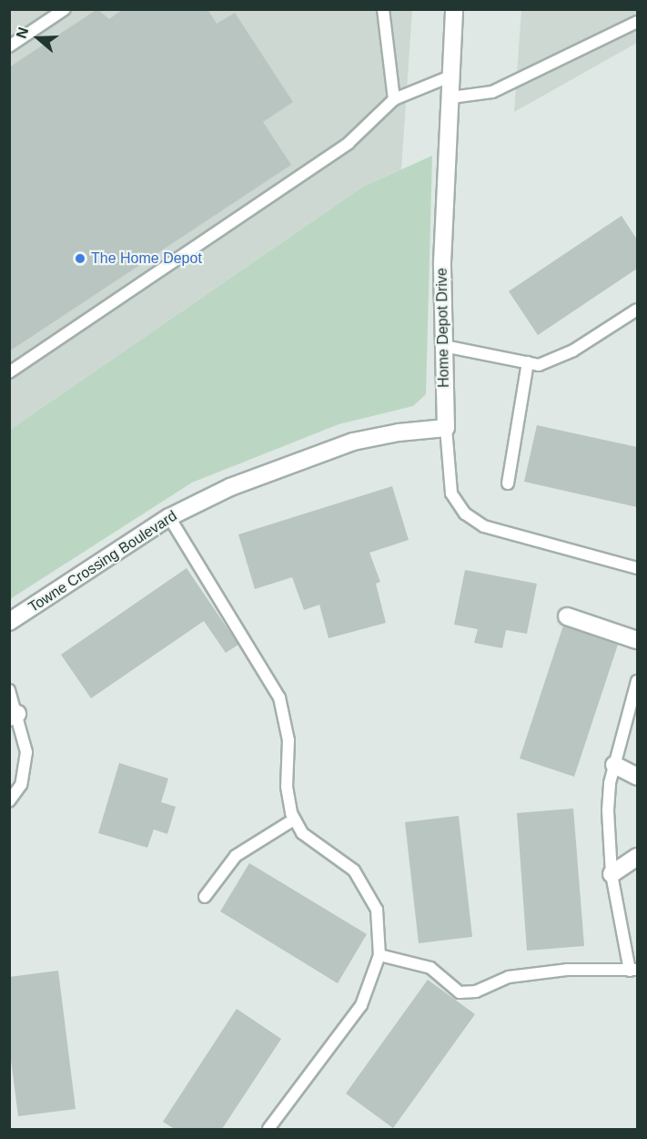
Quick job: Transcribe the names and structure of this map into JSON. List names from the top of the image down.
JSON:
{
  "streets": {
    "street": ["Home Depot Drive", "Towne Crossing Boulevard"]
  },
  "crossings": [
    ["Home Depot Drive", "Towne Crossing Boulevard"]
  ],
  "places": ["The Home Depot"],
  "north": "left"
}
